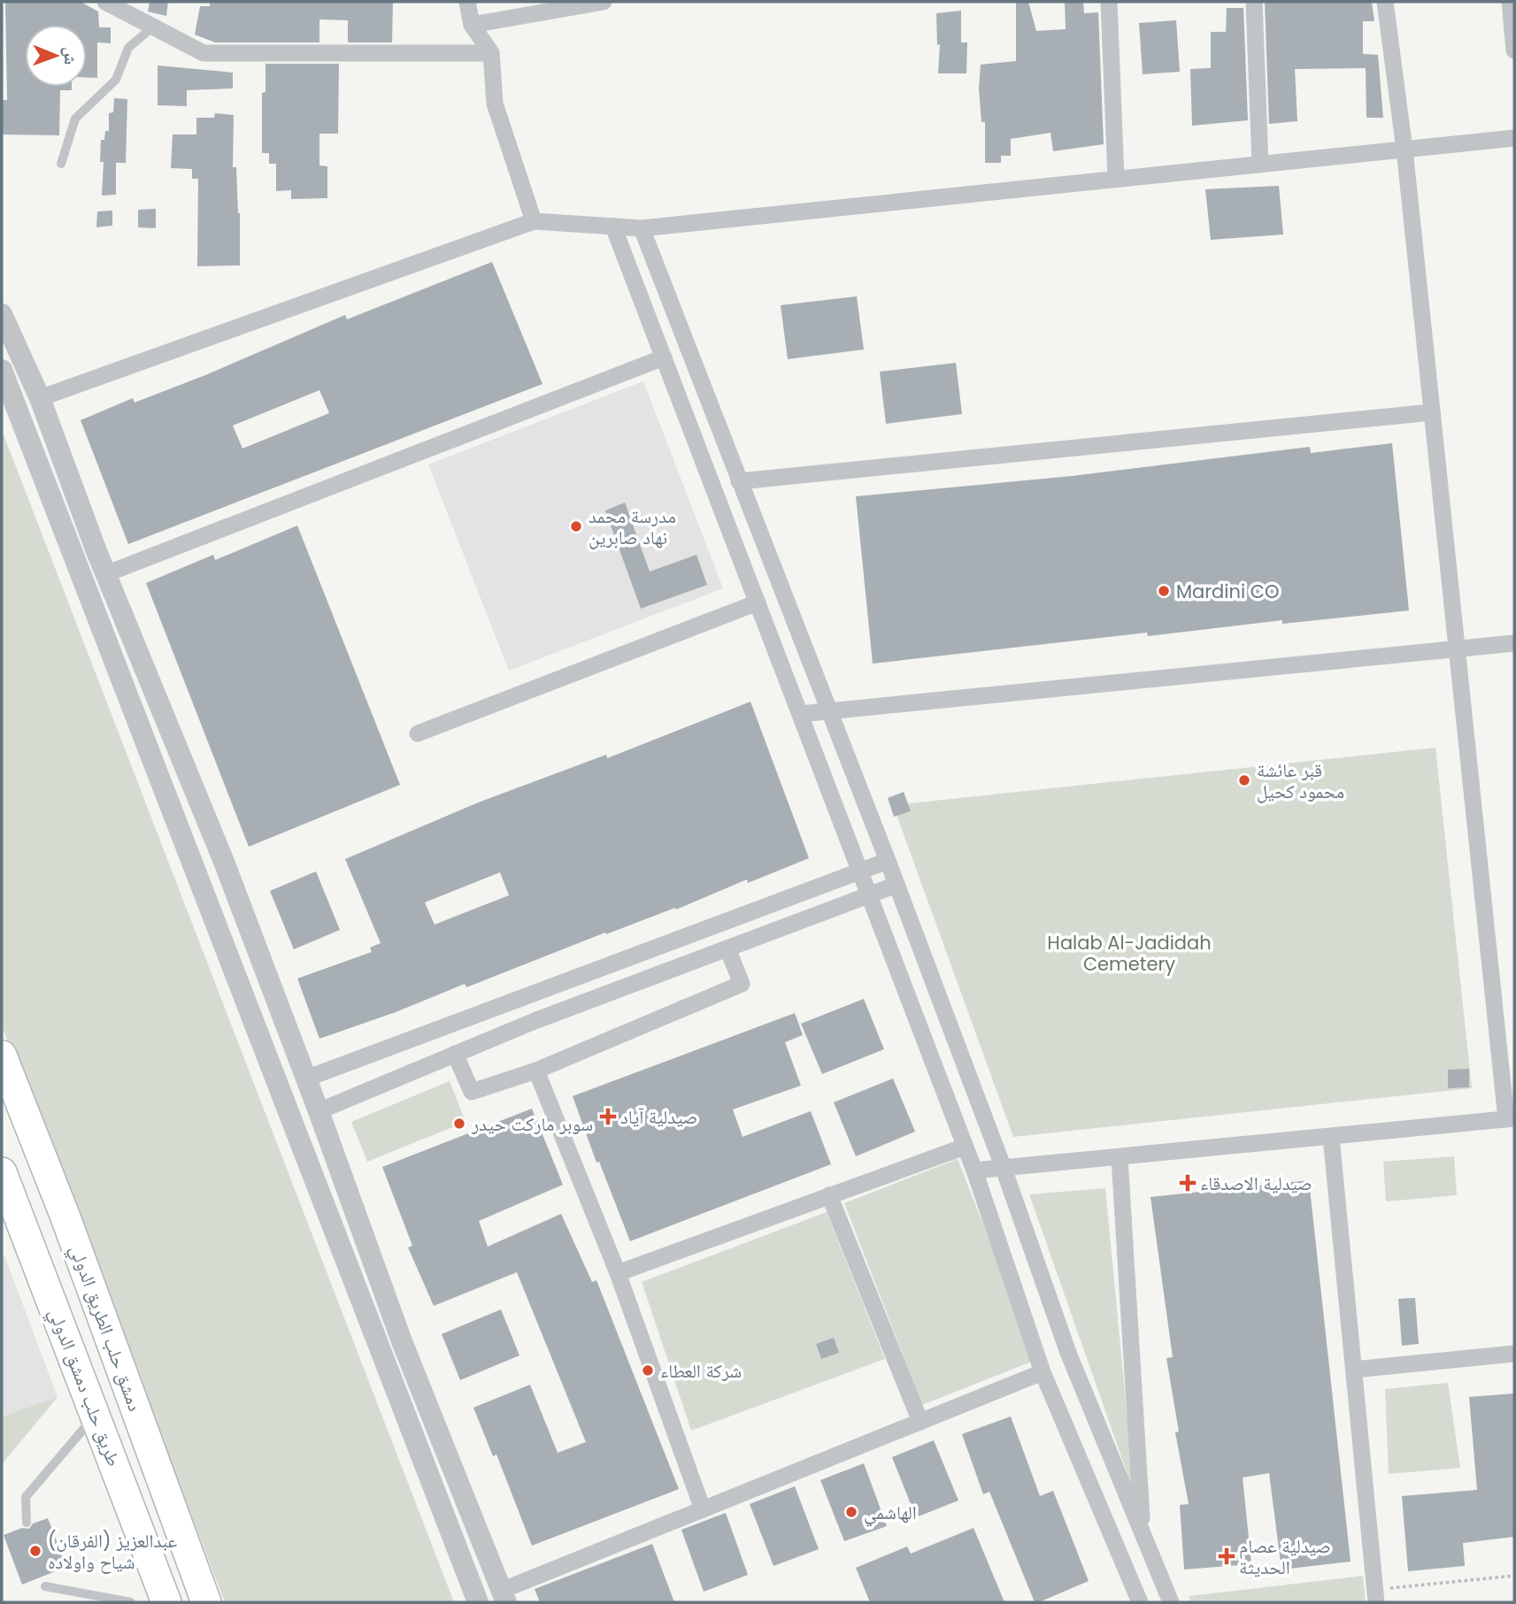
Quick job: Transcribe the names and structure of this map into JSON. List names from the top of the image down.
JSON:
{
  "streets": {
    "highway": ["دمشق حلب الطريق الدولي", "طريق حلب دمشق الدولي"]
  },
  "parks": ["Halab Al-Jadidah Cemetery"],
  "places": {
    "other": [
      "مدرسة محمد نهاد صابرين",
      "Mardini CO",
      "قبر عائشة محمود كحيل",
      "سوبر ماركت حيدر",
      "شركة العطاء",
      "الهاشمي",
      "(الفرقان) عبدالعزيز شياح واولاده"
    ],
    "health": ["صيدلية آياد", "صيدلية الاصدقاء", "صيدلية عصام الحديثة"]
  },
  "north": "right"
}
